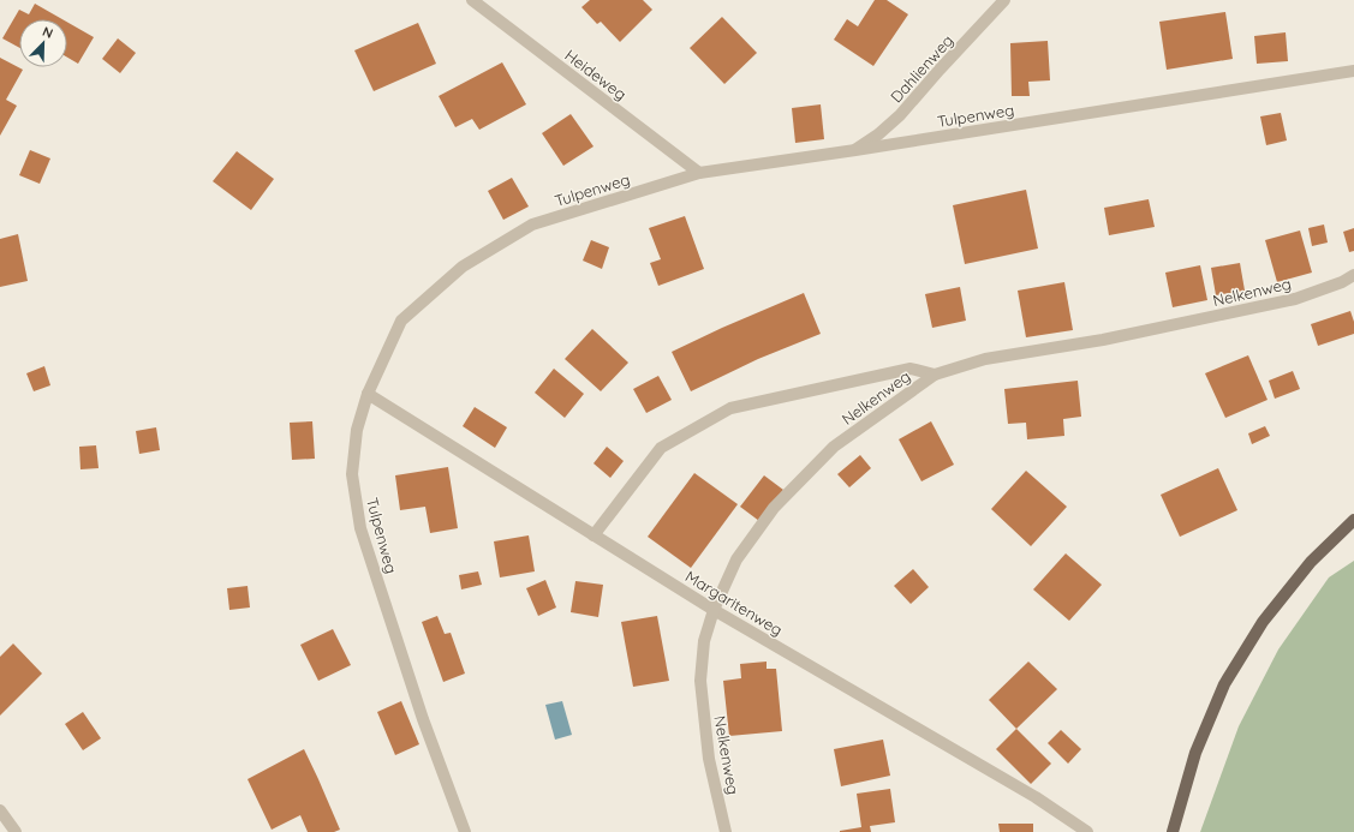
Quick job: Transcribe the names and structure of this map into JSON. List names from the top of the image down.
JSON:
{
  "streets": {
    "street": [
      "Dahlienweg",
      "Heideweg",
      "Tulpenweg",
      "Nelkenweg",
      "Margaritenweg"
    ]
  },
  "crossings": [
    ["Dahlienweg", "Tulpenweg"],
    ["Heideweg", "Tulpenweg"],
    ["Tulpenweg", "Margaritenweg"],
    ["Nelkenweg", "Margaritenweg"]
  ],
  "north": "top right"
}
